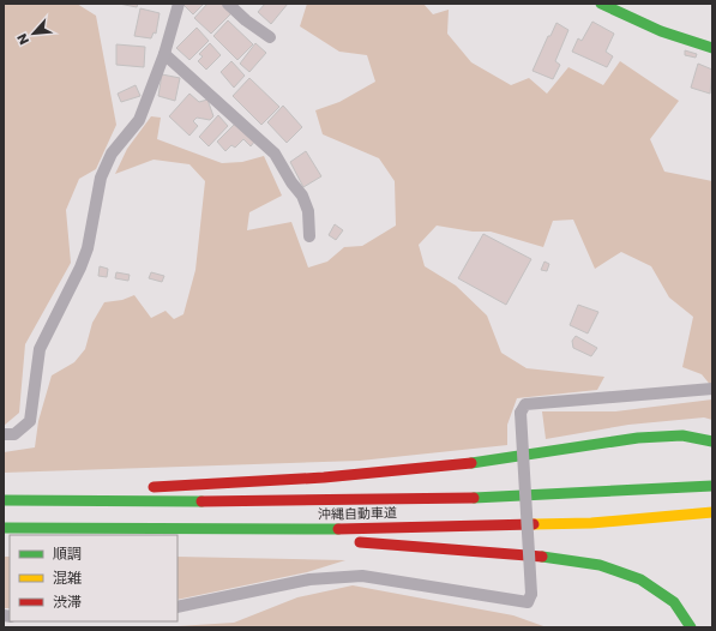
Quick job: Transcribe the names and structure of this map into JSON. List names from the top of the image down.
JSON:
{
  "streets": {
    "main road": ["沖縄自動車道"]
  },
  "legend": ["順調", "混雑", "渋滞"],
  "north": "bottom left"
}
